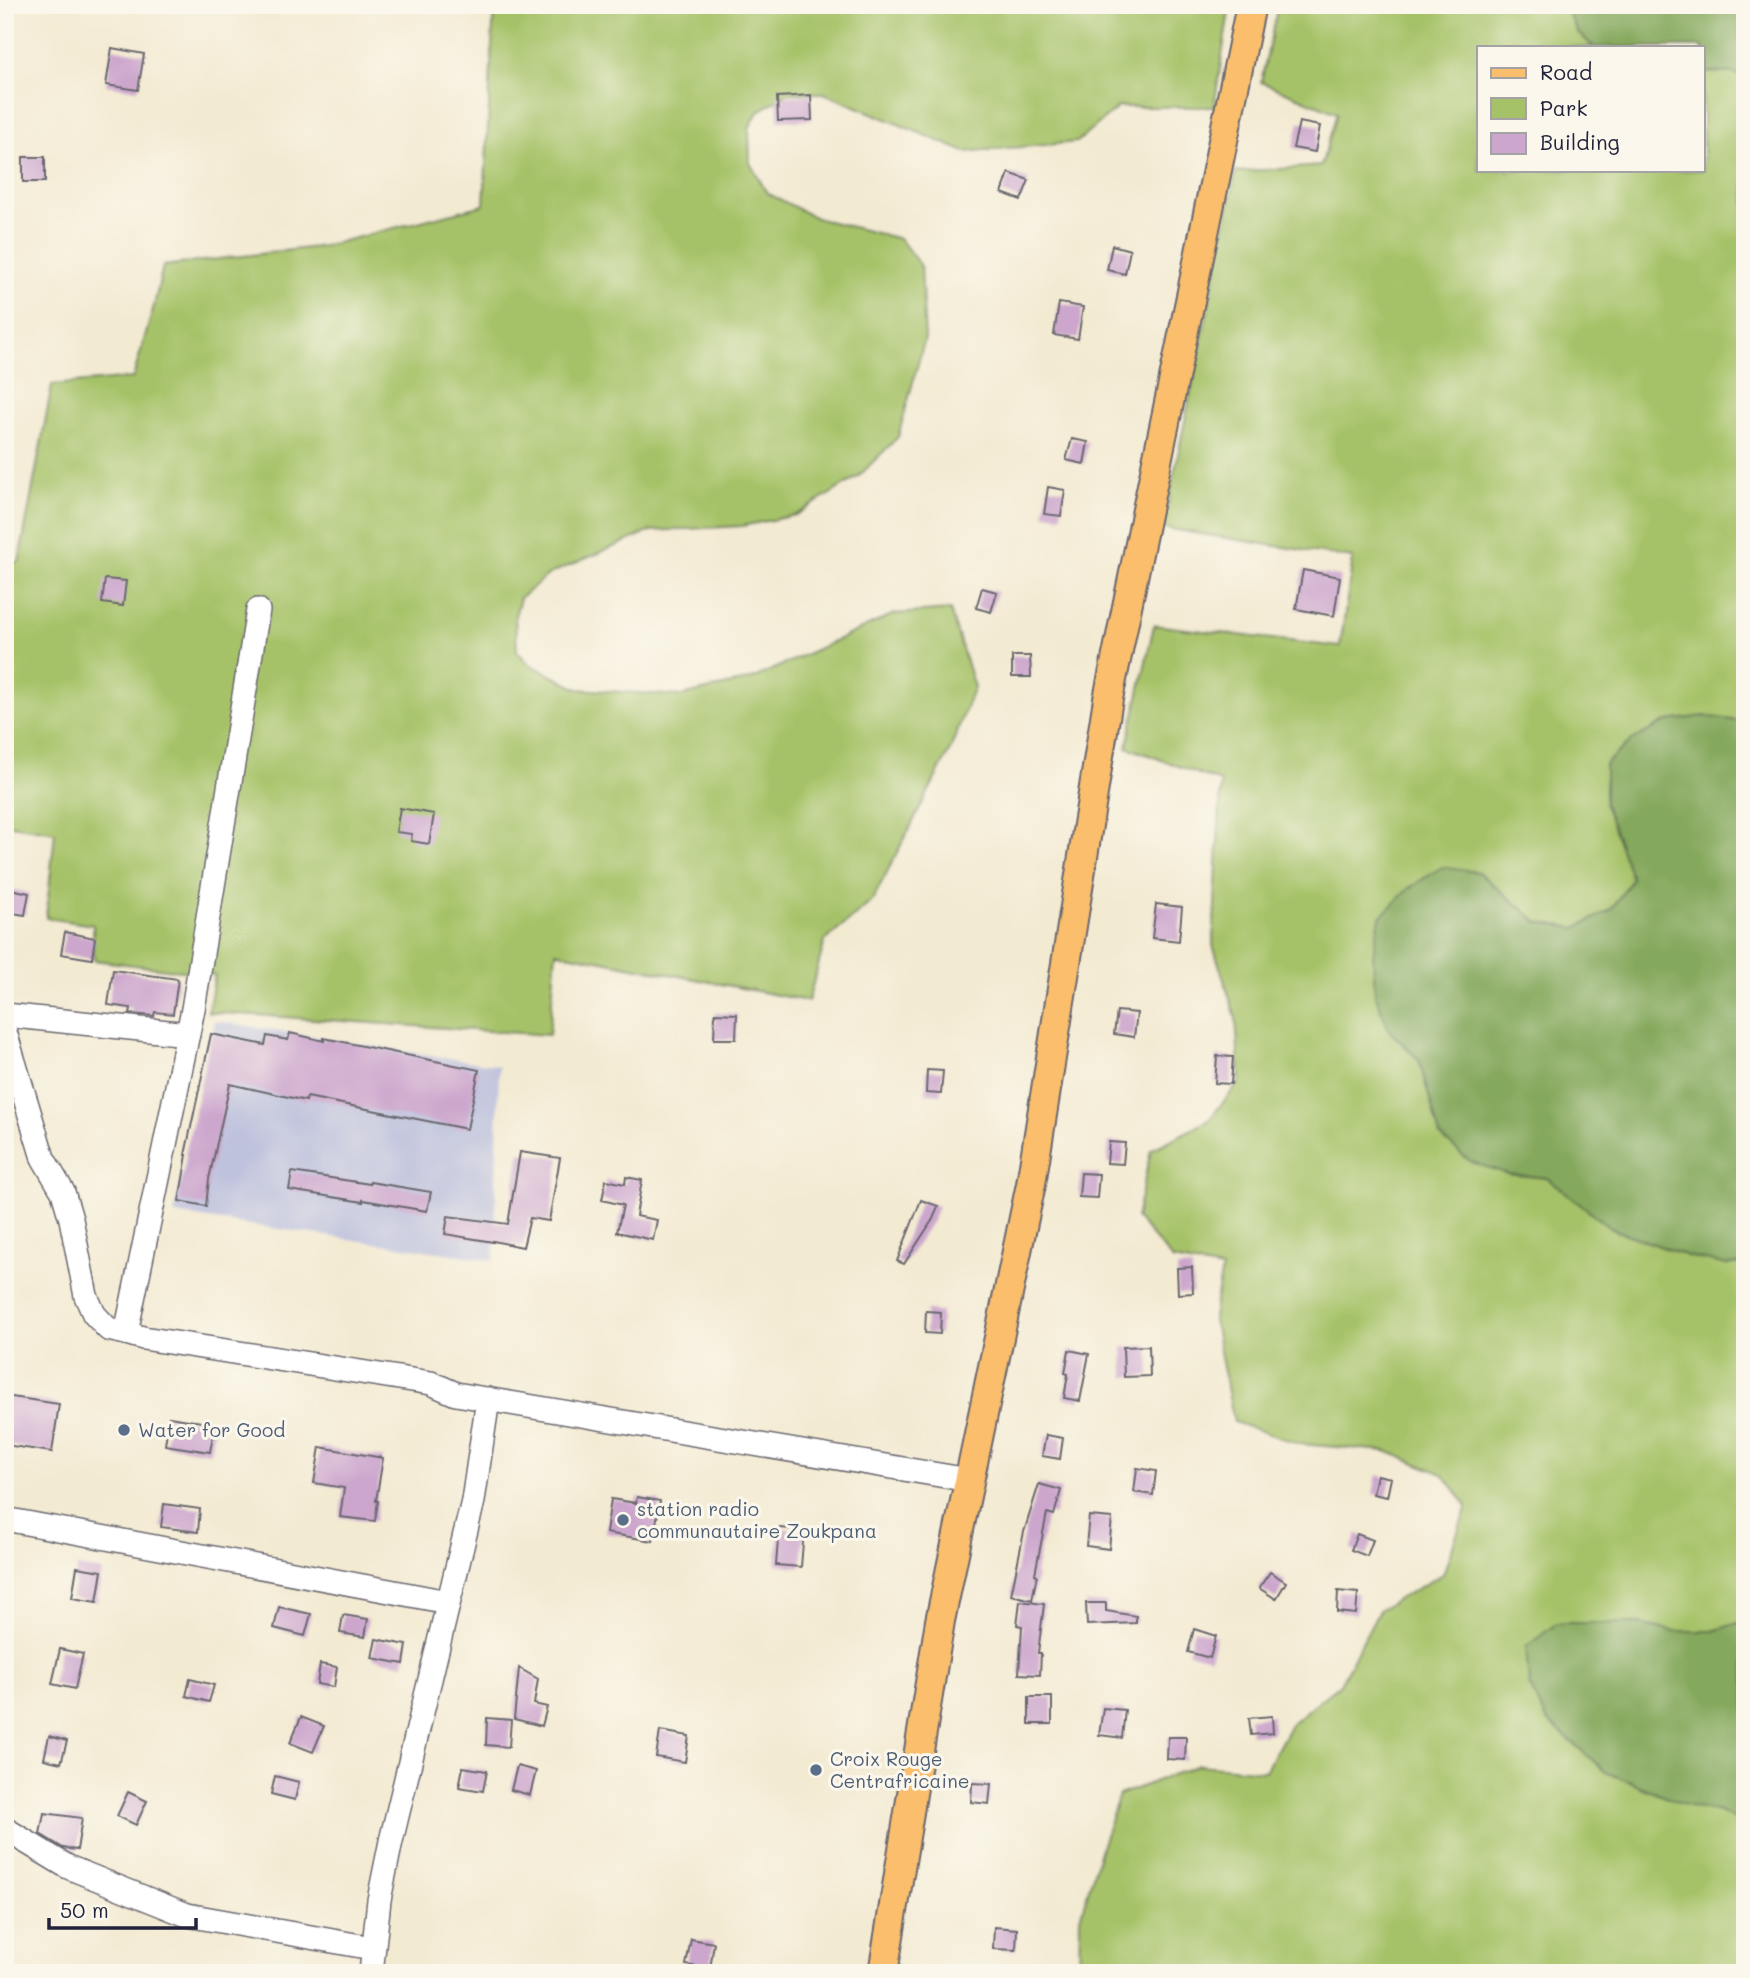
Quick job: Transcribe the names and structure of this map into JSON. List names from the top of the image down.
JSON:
{
  "places": ["Water for Good", "station radio communautaire Zoukpana", "Croix Rouge Centrafricaine"],
  "legend": ["Road", "Park", "Building"],
  "scale_bar": "50 m"
}
